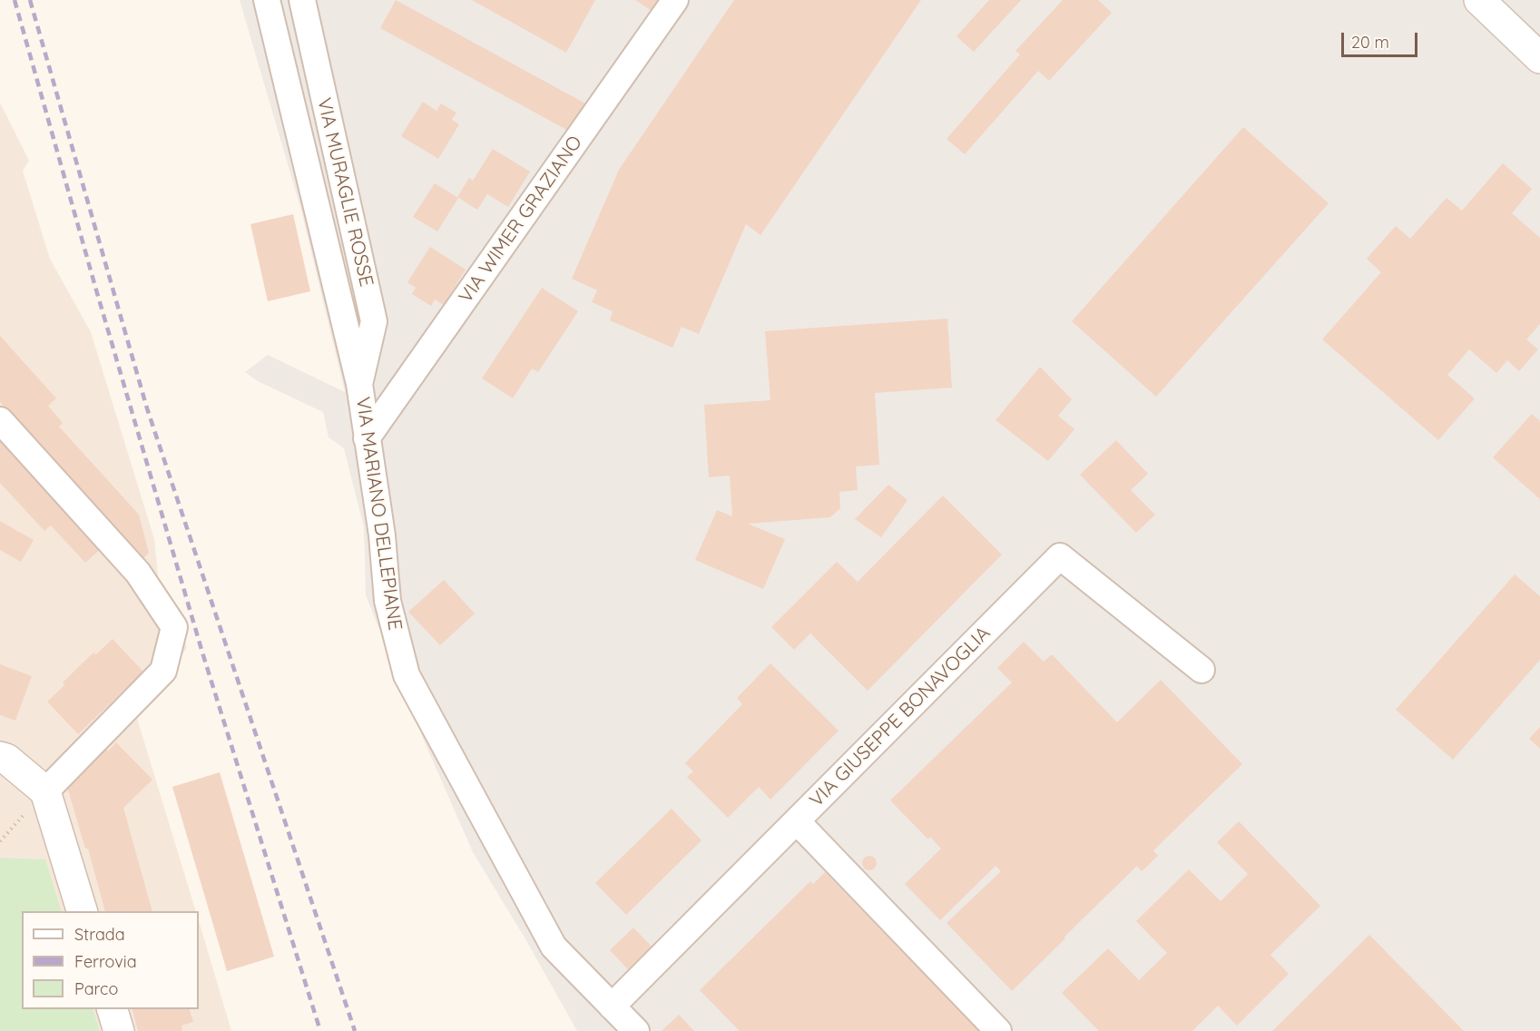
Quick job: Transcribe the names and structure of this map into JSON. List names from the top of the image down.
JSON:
{
  "streets": {
    "street": [
      "VIA MURAGLIE ROSSE",
      "VIA WIMER GRAZIANO",
      "VIA MARIANO DELLEPIANE",
      "VIA GIUSEPPE BONAVOGLIA"
    ]
  },
  "crossings": [
    ["VIA MURAGLIE ROSSE", "VIA MARIANO DELLEPIANE"],
    ["VIA WIMER GRAZIANO", "VIA MARIANO DELLEPIANE"],
    ["VIA MARIANO DELLEPIANE", "VIA GIUSEPPE BONAVOGLIA"]
  ],
  "legend": ["Strada", "Ferrovia", "Parco"],
  "scale_bar": "20 m"
}
